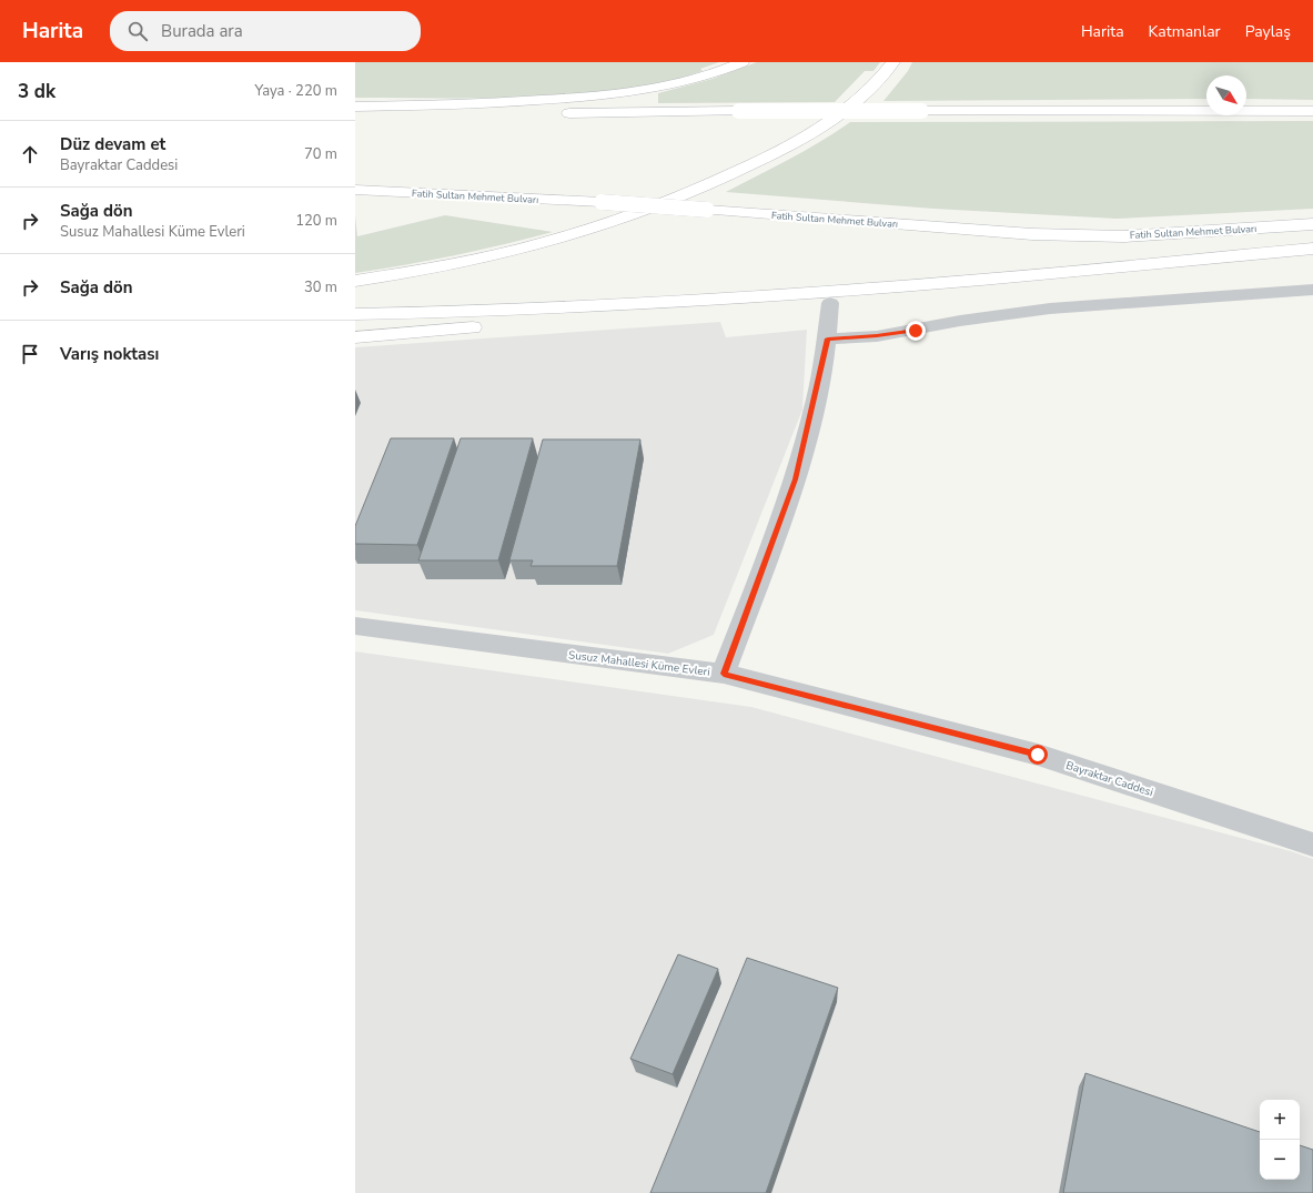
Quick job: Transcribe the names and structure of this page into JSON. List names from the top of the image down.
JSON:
{
  "streets": {
    "highway": ["Fatih Sultan Mehmet Bulvarı"],
    "street": ["Susuz Mahallesi Küme Evleri", "Bayraktar Caddesi"]
  },
  "crossings": [
    ["Susuz Mahallesi Küme Evleri", "Bayraktar Caddesi"]
  ],
  "north": "bottom right",
  "page": {
    "header": "Harita",
    "search": "Burada ara",
    "nav": ["Harita", "Katmanlar", "Paylaş"],
    "heading": ["3 dk", "Yaya · 220 m"],
    "list": [
      ["Düz devam et", "Bayraktar Caddesi", "70 m"],
      ["Sağa dön", "Susuz Mahallesi Küme Evleri", "120 m"],
      ["Sağa dön", "30 m"],
      "Varış noktası"
    ],
    "map_buttons": ["+", "−"]
  }
}
